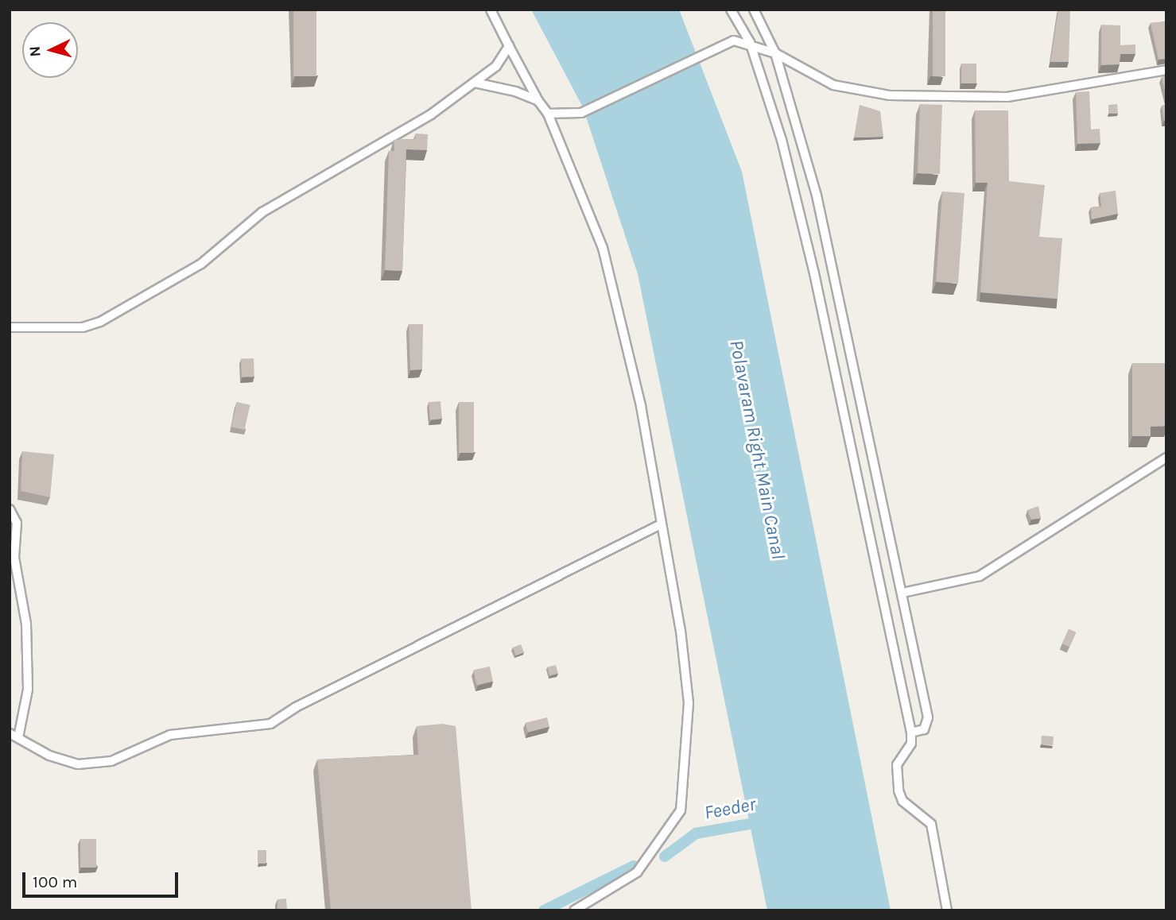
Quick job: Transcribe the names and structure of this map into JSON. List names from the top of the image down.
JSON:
{
  "water": ["Polavaram Right Main Canal", "Feeder"],
  "scale_bar": "100 m",
  "north": "left"
}
